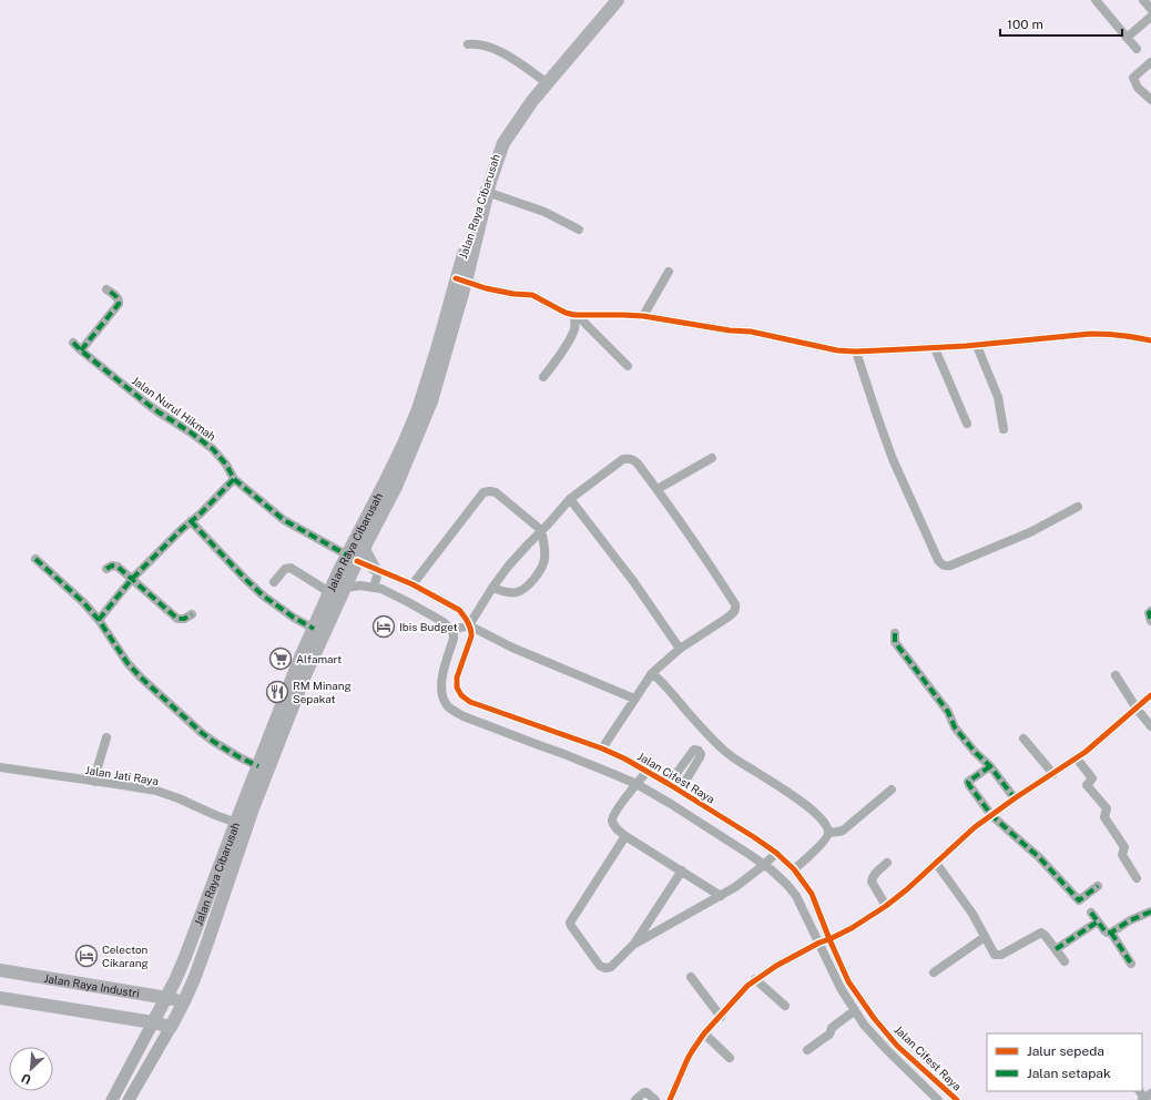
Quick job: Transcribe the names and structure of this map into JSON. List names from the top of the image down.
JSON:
{
  "streets": {
    "main road": ["Jalan Raya Cibarusah", "Jalan Raya Industri"],
    "street": ["Jalan Nurul Hikmah", "Jalan Jati Raya", "Jalan Cifest Raya"]
  },
  "crossings": [
    ["Jalan Raya Cibarusah", "Jalan Nurul Hikmah"],
    ["Jalan Raya Cibarusah", "Jalan Jati Raya"],
    ["Jalan Raya Cibarusah", "Jalan Raya Industri"]
  ],
  "places": {
    "hotel": ["Ibis Budget", "Celecton Cikarang"],
    "supermarket": ["Alfamart"],
    "restaurant": ["RM Minang Sepakat"]
  },
  "legend": ["Jalur sepeda", "Jalan setapak"],
  "scale_bar": "100 m",
  "north": "bottom left"
}
